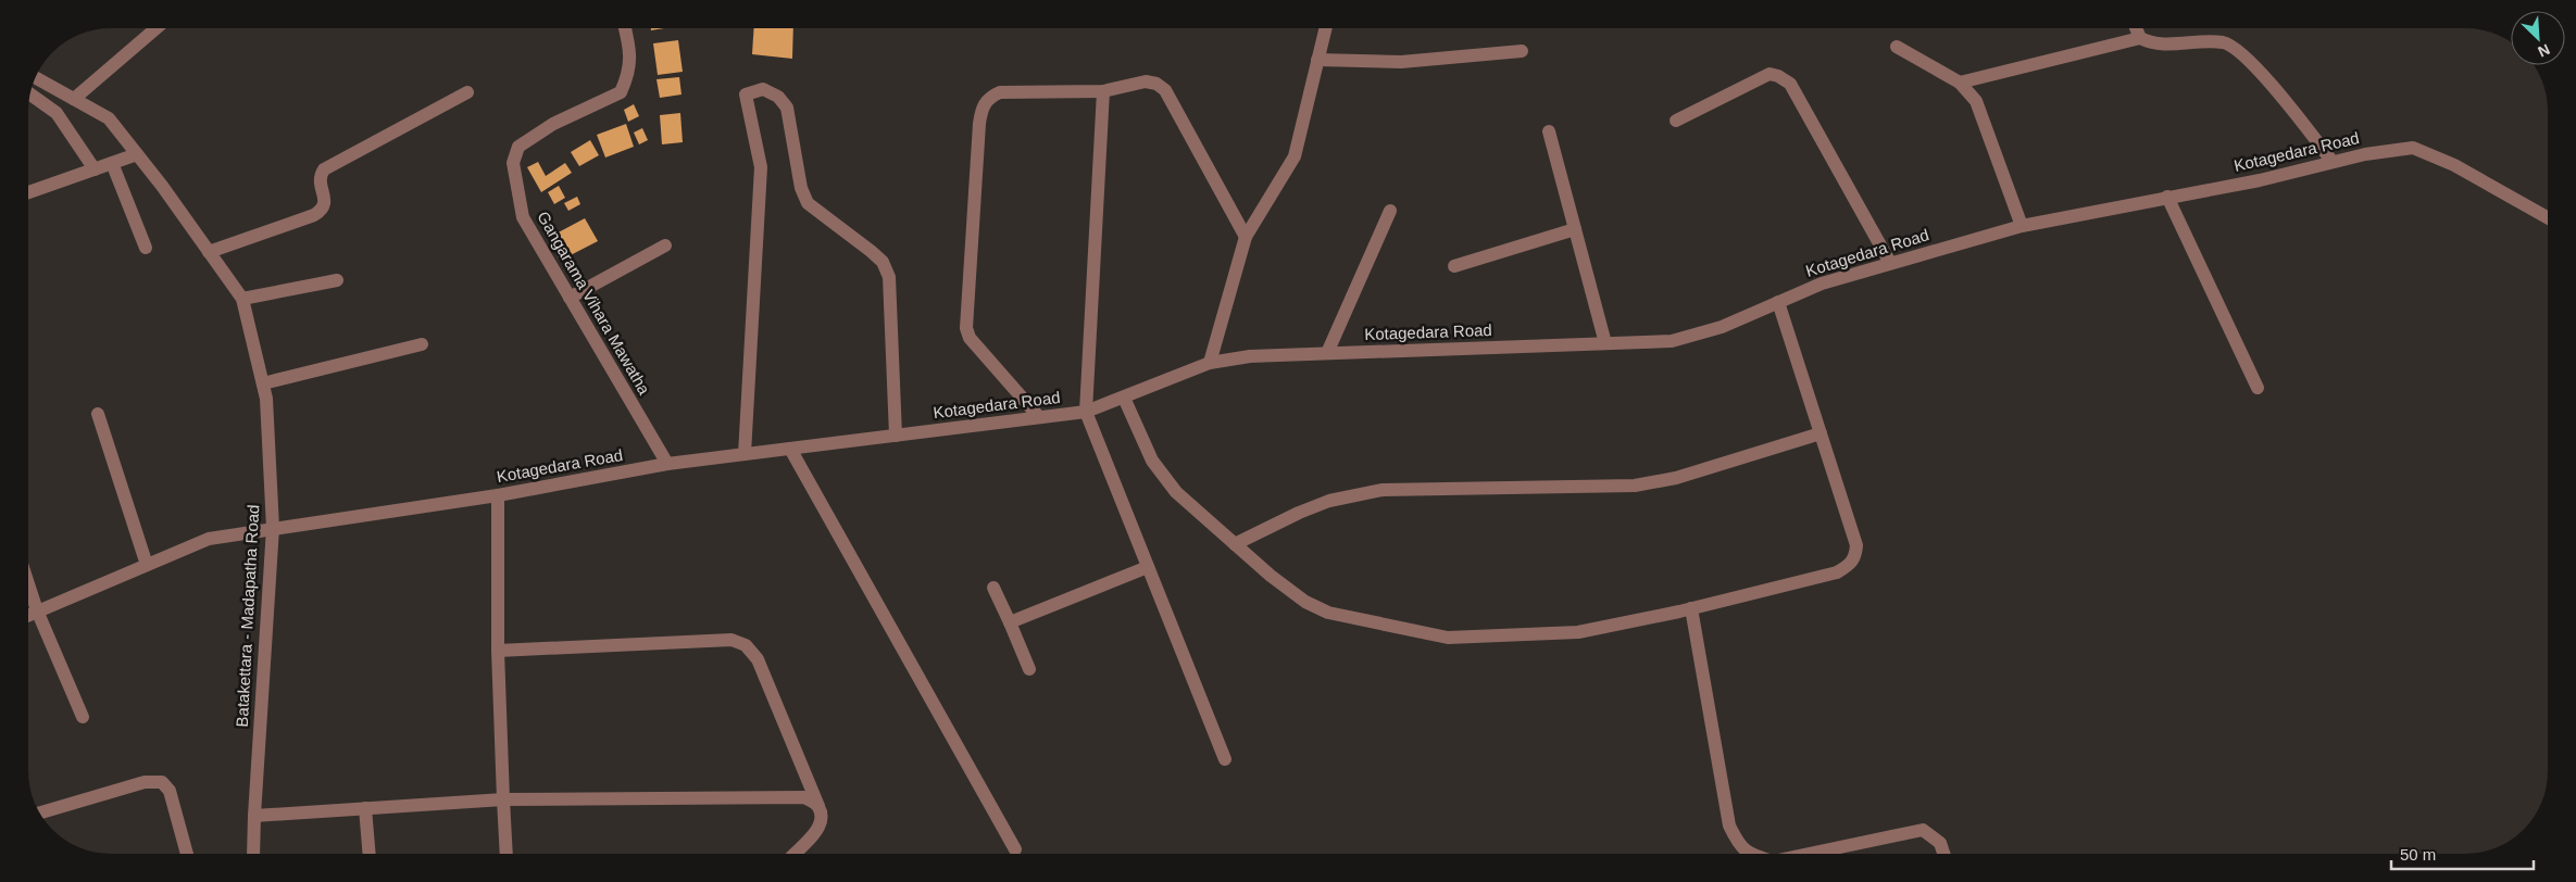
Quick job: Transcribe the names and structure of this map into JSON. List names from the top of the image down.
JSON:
{
  "streets": {
    "street": ["Kotagedara Road", "Gangarama Vihara Mawatha", "Batakettara - Madapatha Road"]
  },
  "crossings": [
    ["Kotagedara Road", "Gangarama Vihara Mawatha"],
    ["Kotagedara Road", "Batakettara - Madapatha Road"]
  ],
  "scale_bar": "50 m",
  "north": "bottom right"
}
